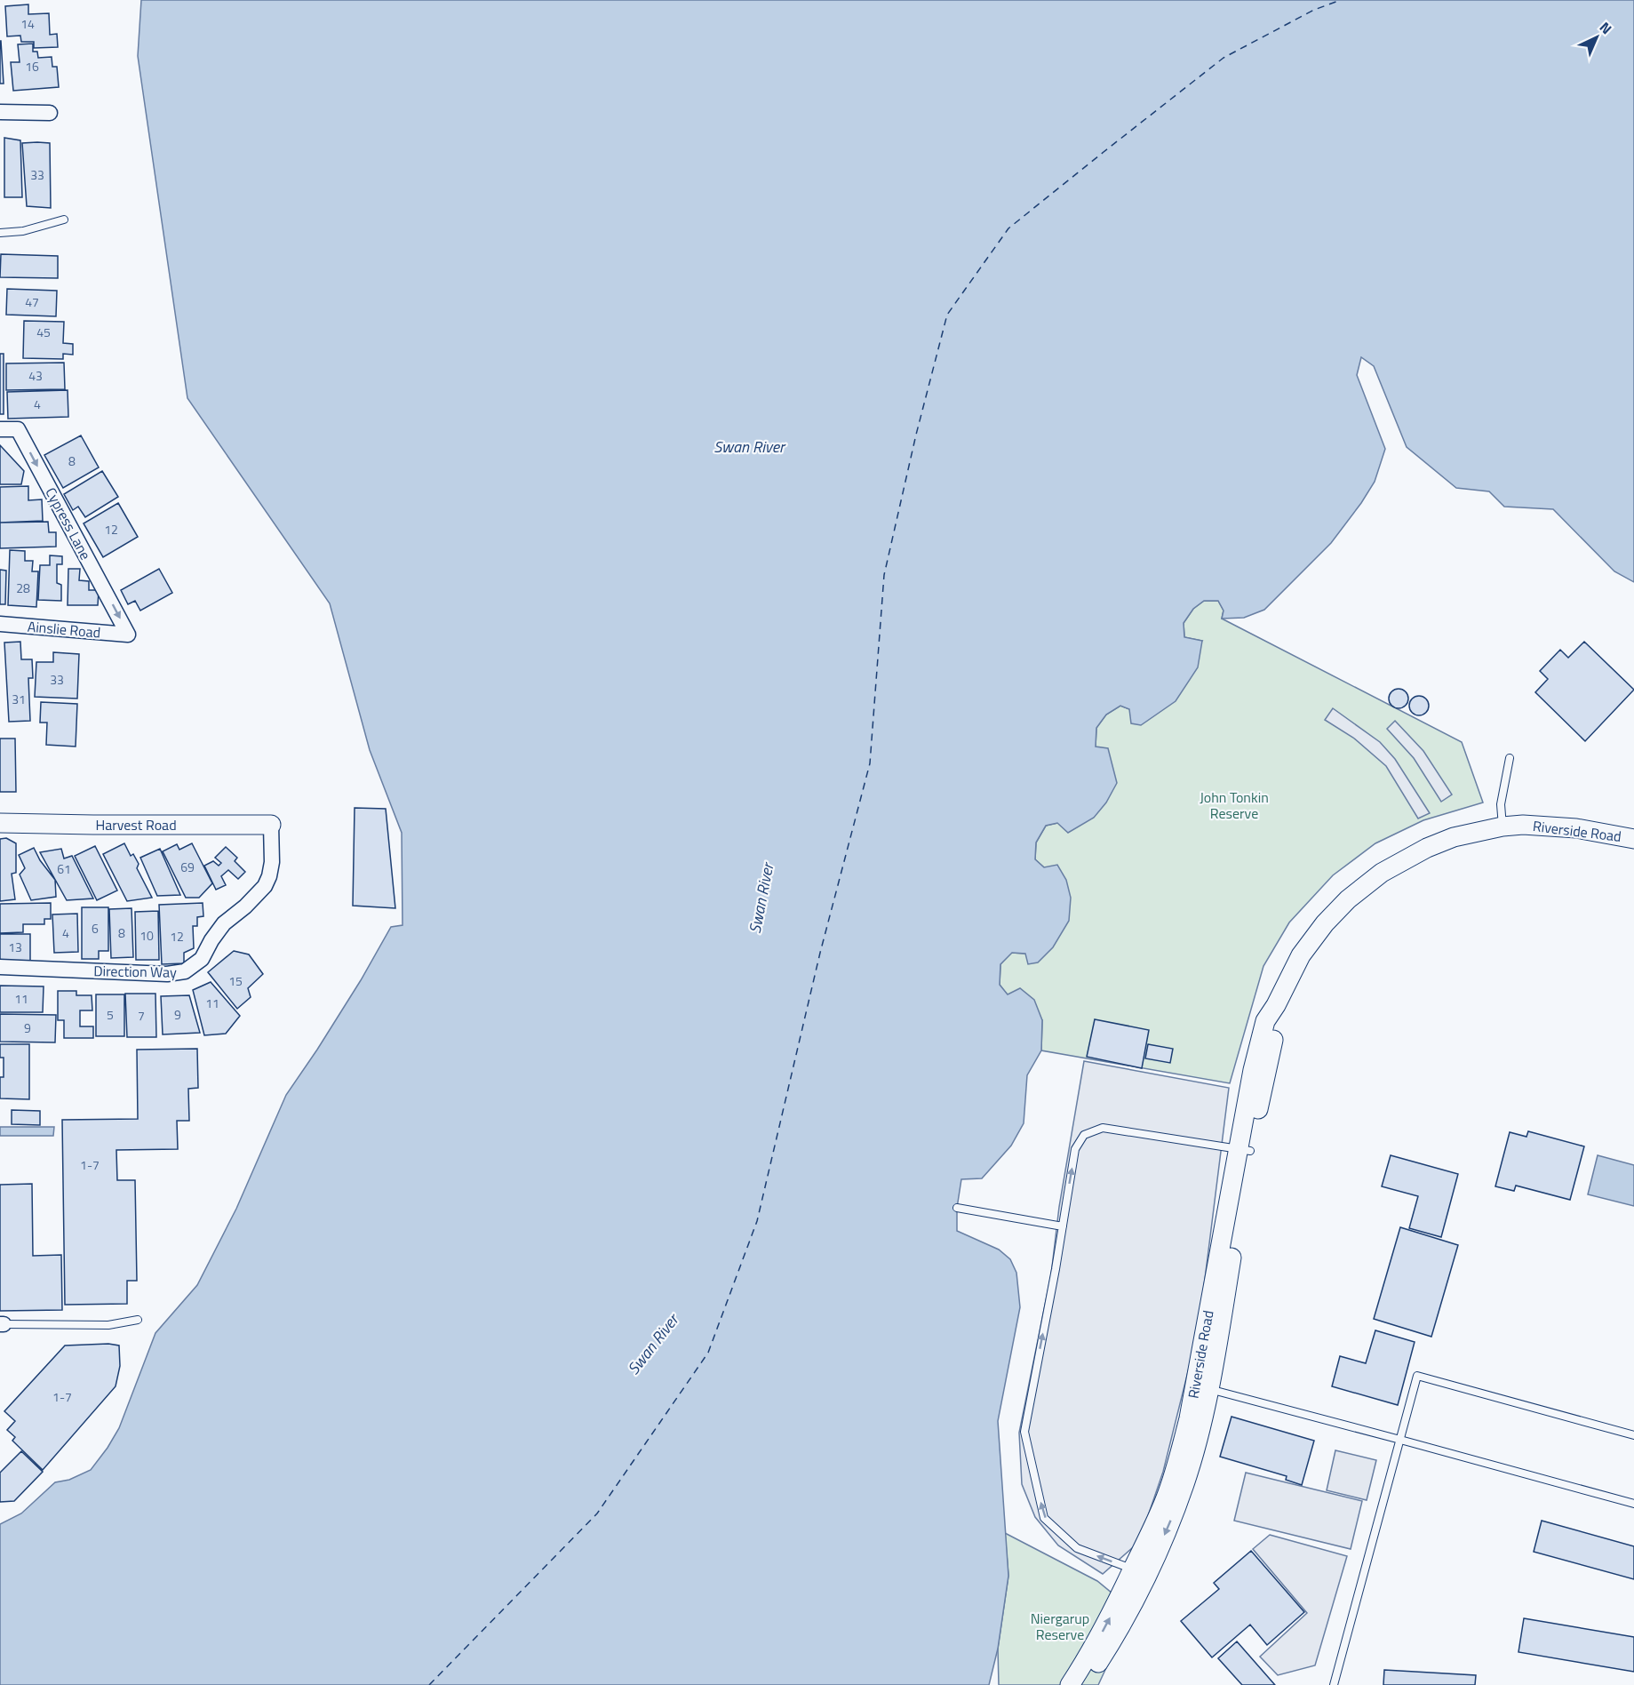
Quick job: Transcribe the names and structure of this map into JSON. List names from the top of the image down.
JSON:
{
  "streets": {
    "street": [
      "Cypress Lane",
      "Ainslie Road",
      "Harvest Road",
      "Riverside Road",
      "Direction Way"
    ]
  },
  "crossings": [
    ["Cypress Lane", "Ainslie Road"],
    ["Harvest Road", "Direction Way"]
  ],
  "one_way": ["Cypress Lane"],
  "water": ["Swan River"],
  "parks": ["John Tonkin Reserve", "Niergarup Reserve"],
  "house_numbers": [
    "14",
    "16",
    "33",
    "47",
    "45",
    "43",
    "4",
    "8",
    "12",
    "28",
    "33",
    "31",
    "69",
    "61",
    "6",
    "4",
    "8",
    "10",
    "12",
    "13",
    "15",
    "11",
    "11",
    "5",
    "9",
    "7",
    "9",
    "1-7",
    "1-7"
  ],
  "north": "top right"
}
